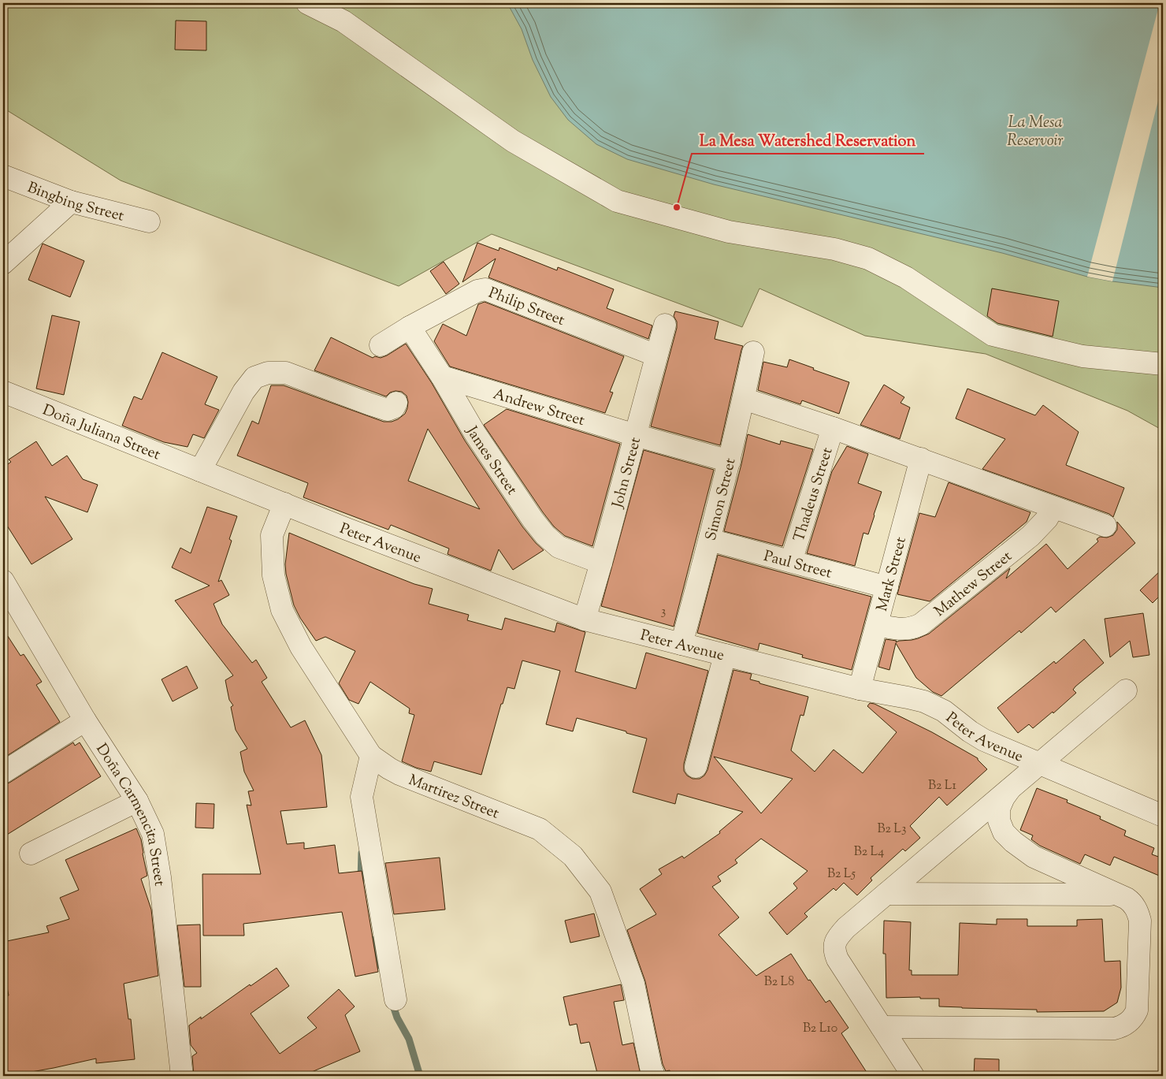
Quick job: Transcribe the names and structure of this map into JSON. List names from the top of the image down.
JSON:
{
  "streets": {
    "street": [
      "Bingbing Street",
      "Philip Street",
      "Andrew Street",
      "Doña Juliana Street",
      "James Street",
      "John Street",
      "Thadeus Street",
      "Simon Street",
      "Peter Avenue",
      "Paul Street",
      "Mark Street",
      "Mathew Street",
      "Martirez Street",
      "Doña Carmencita Street"
    ]
  },
  "crossings": [
    ["Philip Street", "James Street"],
    ["Philip Street", "John Street"],
    ["Andrew Street", "James Street"],
    ["Andrew Street", "John Street"],
    ["Andrew Street", "Simon Street"],
    ["Doña Juliana Street", "Peter Avenue"],
    ["James Street", "John Street"],
    ["John Street", "Peter Avenue"],
    ["Thadeus Street", "Paul Street"],
    ["Simon Street", "Peter Avenue"],
    ["Simon Street", "Paul Street"],
    ["Peter Avenue", "Mark Street"],
    ["Peter Avenue", "Martirez Street"],
    ["Paul Street", "Mark Street"],
    ["Mark Street", "Mathew Street"]
  ],
  "water": ["La Mesa Reservoir"],
  "places": ["La Mesa Watershed Reservation"],
  "house_numbers": [
    "3",
    "B2 L1",
    "B2 L3",
    "B2 L4",
    "B2 L5",
    "B2 L8",
    "B2 L10"
  ]
}
